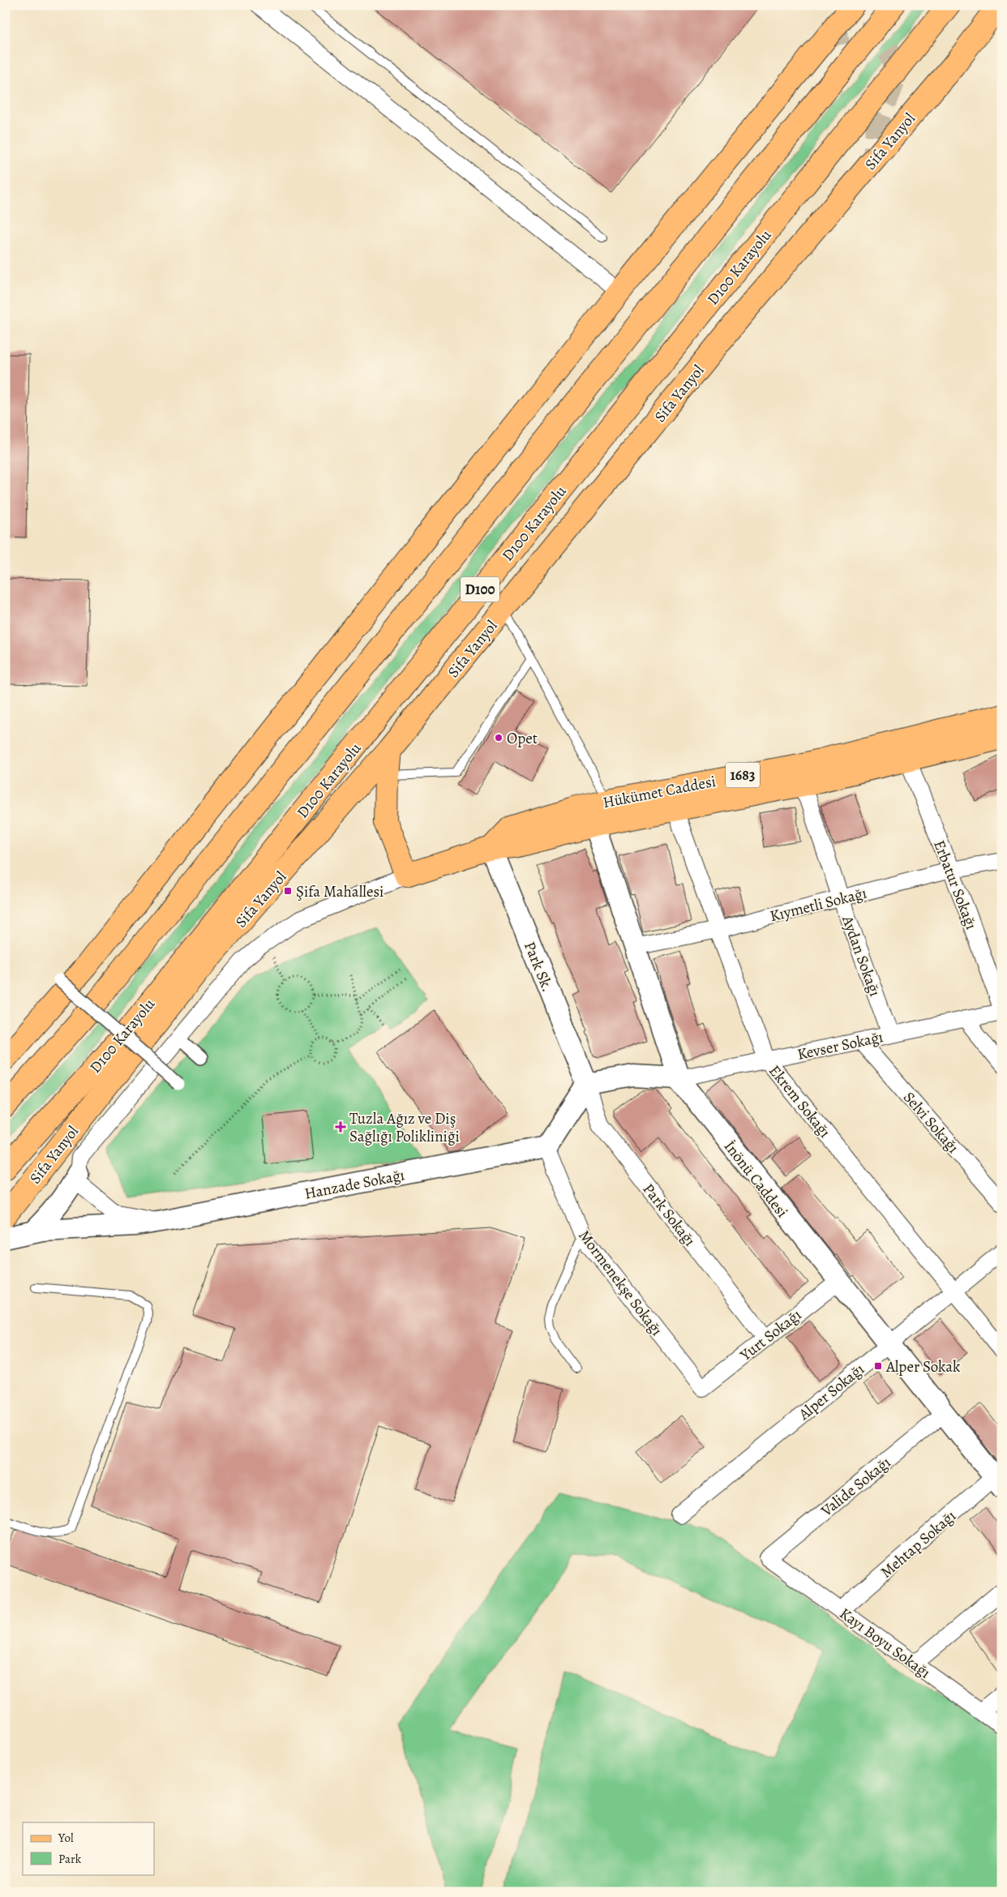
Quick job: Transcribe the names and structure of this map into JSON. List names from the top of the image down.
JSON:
{
  "streets": {
    "main road": [
      "Sifa Yanyol",
      "D100 Karayolu",
      "D100",
      "1683",
      "Hükümet Caddesi"
    ],
    "street": [
      "Erbatur Sokağı",
      "Kıymetli Sokağı",
      "Aydan Sokağı",
      "Park Sk.",
      "Kevser Sokağı",
      "Ekrem Sokağı",
      "Selvi Sokağı",
      "İnönü Caddesi",
      "Hanzade Sokağı",
      "Park Sokağı",
      "Mormenekşe Sokağı",
      "Yurt Sokağı",
      "Alper Sokağı",
      "Valide Sokağı",
      "Mehtap Sokağı",
      "Kayı Boyu Sokağı"
    ]
  },
  "crossings": [
    ["Hükümet Caddesi", "Erbatur Sokağı"],
    ["Hükümet Caddesi", "Aydan Sokağı"],
    ["Hükümet Caddesi", "Park Sk."],
    ["Hükümet Caddesi", "Ekrem Sokağı"],
    ["Hükümet Caddesi", "İnönü Caddesi"],
    ["Erbatur Sokağı", "Kıymetli Sokağı"],
    ["Erbatur Sokağı", "Kevser Sokağı"],
    ["Kıymetli Sokağı", "Aydan Sokağı"],
    ["Kıymetli Sokağı", "Ekrem Sokağı"],
    ["Kıymetli Sokağı", "İnönü Caddesi"],
    ["Aydan Sokağı", "Kevser Sokağı"],
    ["Park Sk.", "Park Sokağı"],
    ["Kevser Sokağı", "Ekrem Sokağı"],
    ["Kevser Sokağı", "Selvi Sokağı"],
    ["Kevser Sokağı", "İnönü Caddesi"],
    ["Ekrem Sokağı", "Alper Sokağı"],
    ["İnönü Caddesi", "Yurt Sokağı"],
    ["İnönü Caddesi", "Alper Sokağı"],
    ["İnönü Caddesi", "Valide Sokağı"],
    ["İnönü Caddesi", "Mehtap Sokağı"],
    ["Hanzade Sokağı", "Mormenekşe Sokağı"],
    ["Park Sokağı", "Yurt Sokağı"],
    ["Mormenekşe Sokağı", "Yurt Sokağı"],
    ["Valide Sokağı", "Kayı Boyu Sokağı"],
    ["Mehtap Sokağı", "Kayı Boyu Sokağı"]
  ],
  "places": {
    "other": ["Opet"],
    "transit": ["Şifa Mahallesi", "Alper Sokak"],
    "health": ["Tuzla Ağız ve Diş Sağlığı Polikliniği"]
  },
  "legend": ["Yol", "Park"]
}
